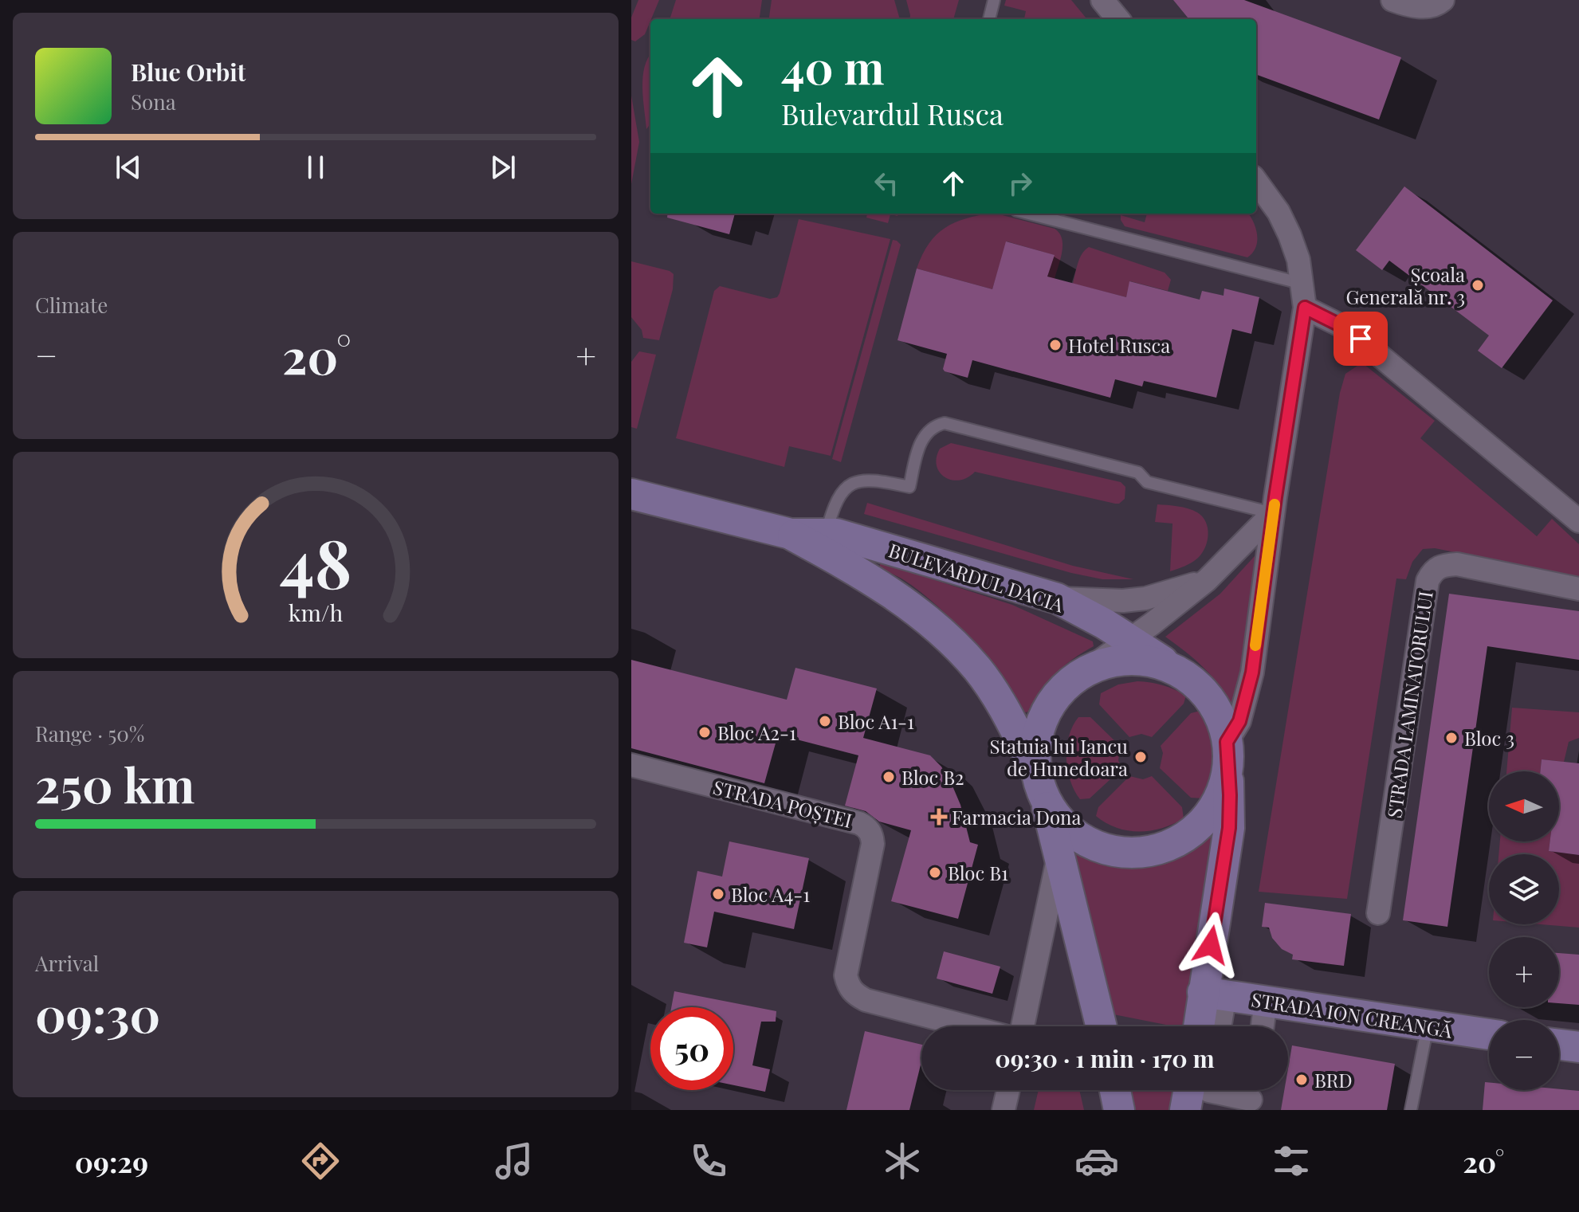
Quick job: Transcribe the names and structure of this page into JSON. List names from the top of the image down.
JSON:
{
  "streets": {
    "main road": ["BULEVARDUL DACIA", "STRADA ION CREANGĂ"],
    "street": ["STRADA LAMINATORULUI", "STRADA POȘTEI"]
  },
  "places": {
    "other": [
      "Școala Generală nr. 3",
      "Hotel Rusca",
      "Bloc A1-1",
      "Bloc A2-1",
      "Bloc 3",
      "Statuia lui Iancu de Hunedoara",
      "Bloc B2",
      "Bloc B1",
      "Bloc A4-1",
      "BRD"
    ],
    "health": ["Farmacia Dona"]
  },
  "north": "left",
  "page": {
    "turn": ["40 m", "Bulevardul Rusca"],
    "song": ["Blue Orbit", "Sona"],
    "tile": [
      "Climate",
      ["Range · 50%", "250 km"],
      ["Arrival", "09:30"]
    ],
    "heat": ["−", "20°", "+"],
    "map_buttons": ["+", "−"],
    "limit": "50",
    "trip": "09:30 · 1 min · 170 m",
    "tabs": ["09:29", "20°"],
    "gauge": ["48", "km/h"]
  }
}
